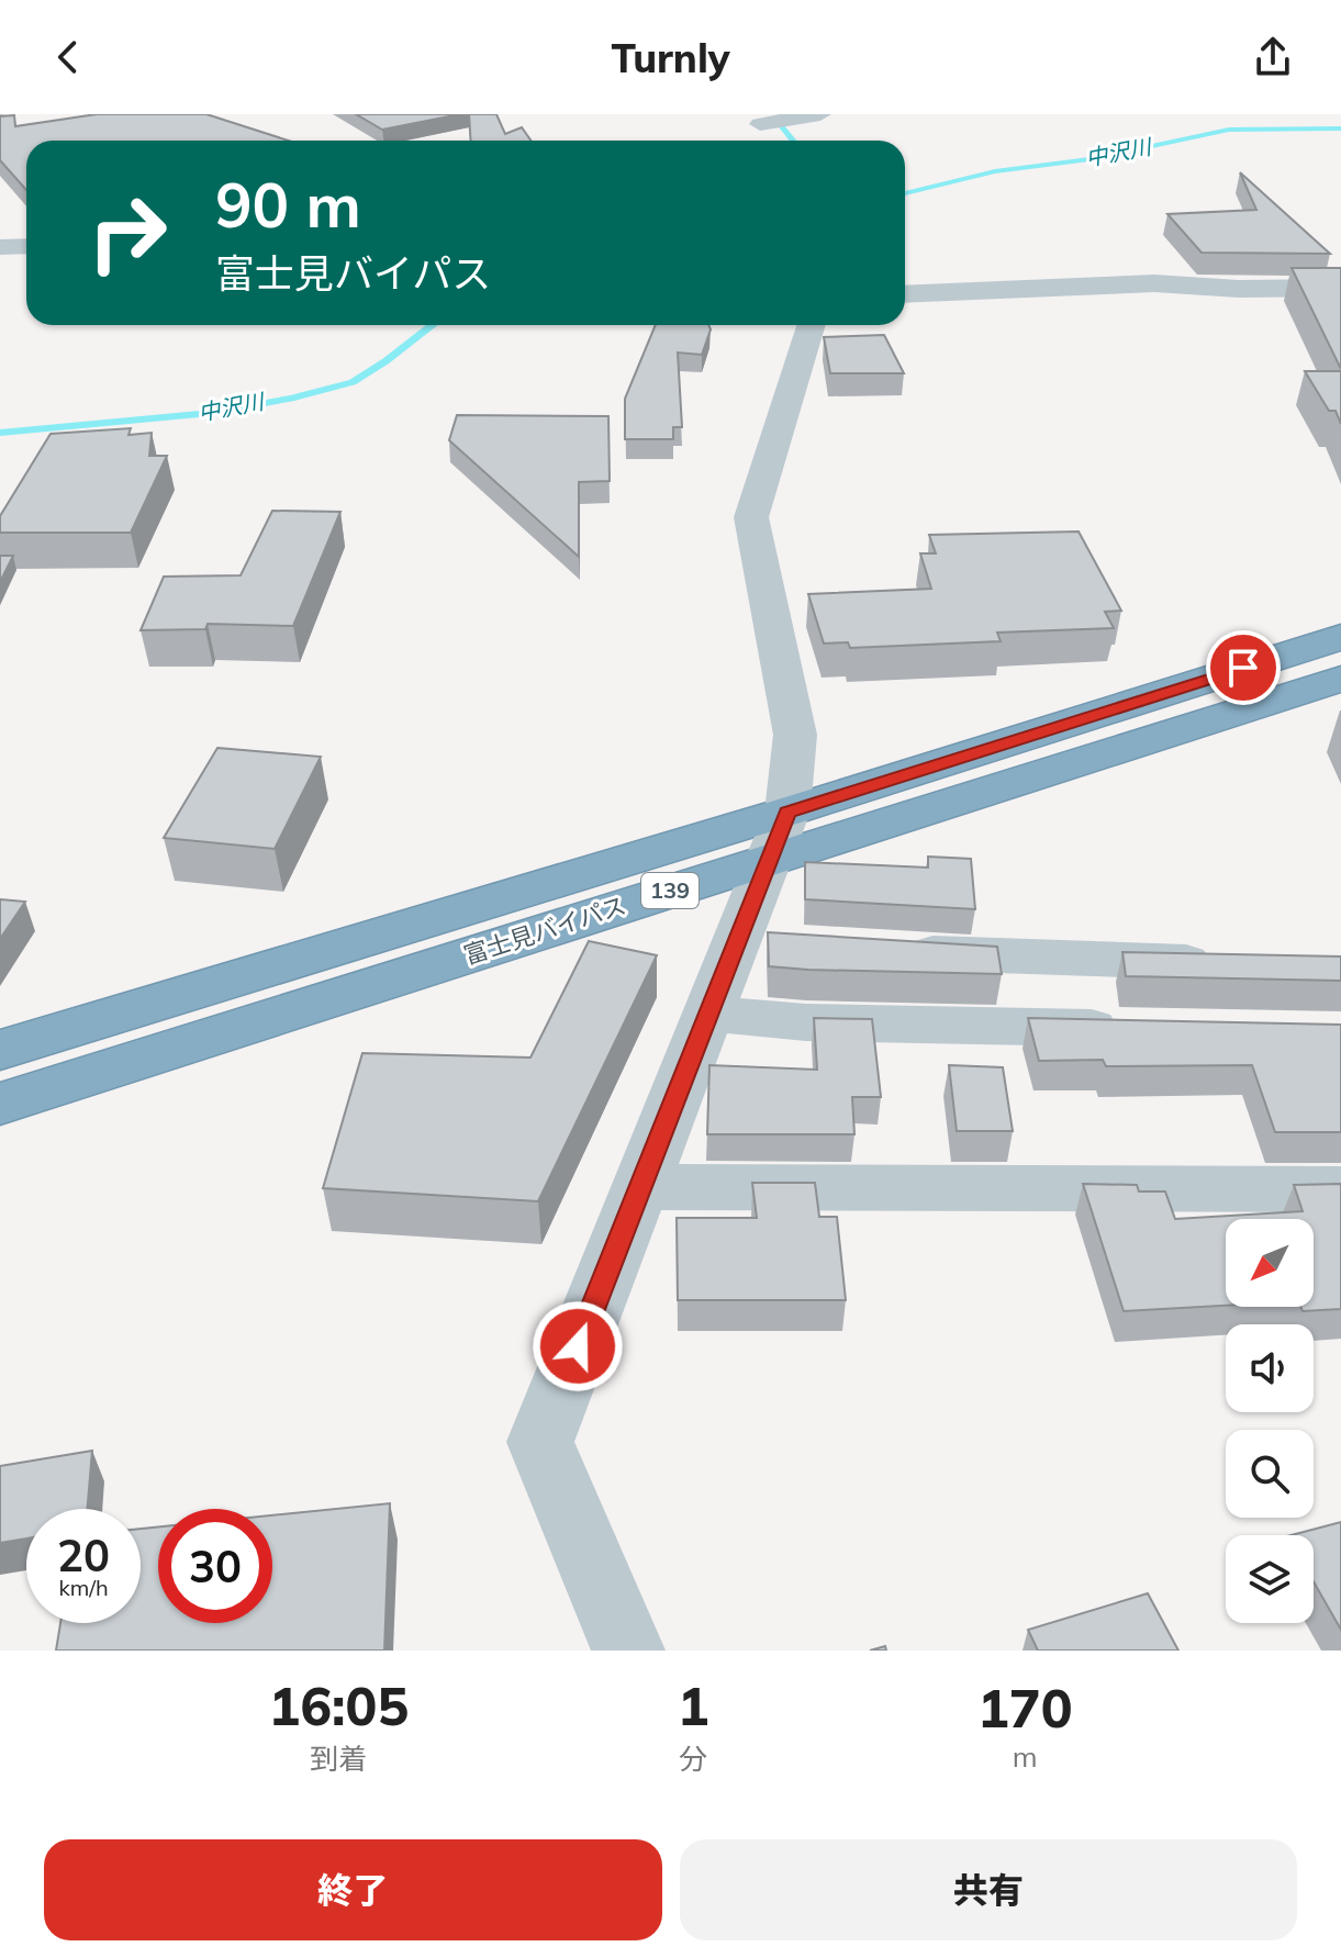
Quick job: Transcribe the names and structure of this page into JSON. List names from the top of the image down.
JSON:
{
  "streets": {
    "highway": ["139", "富士見バイパス"]
  },
  "water": ["中沢川"],
  "north": "bottom left",
  "page": {
    "header": "Turnly",
    "turn": ["90 m", "富士見バイパス"],
    "speed": "20 km/h",
    "limit": "30",
    "eta": [
      "16:05",
      "到着",
      "1",
      "分",
      "170",
      "m"
    ],
    "buttons": ["終了", "共有"]
  }
}
